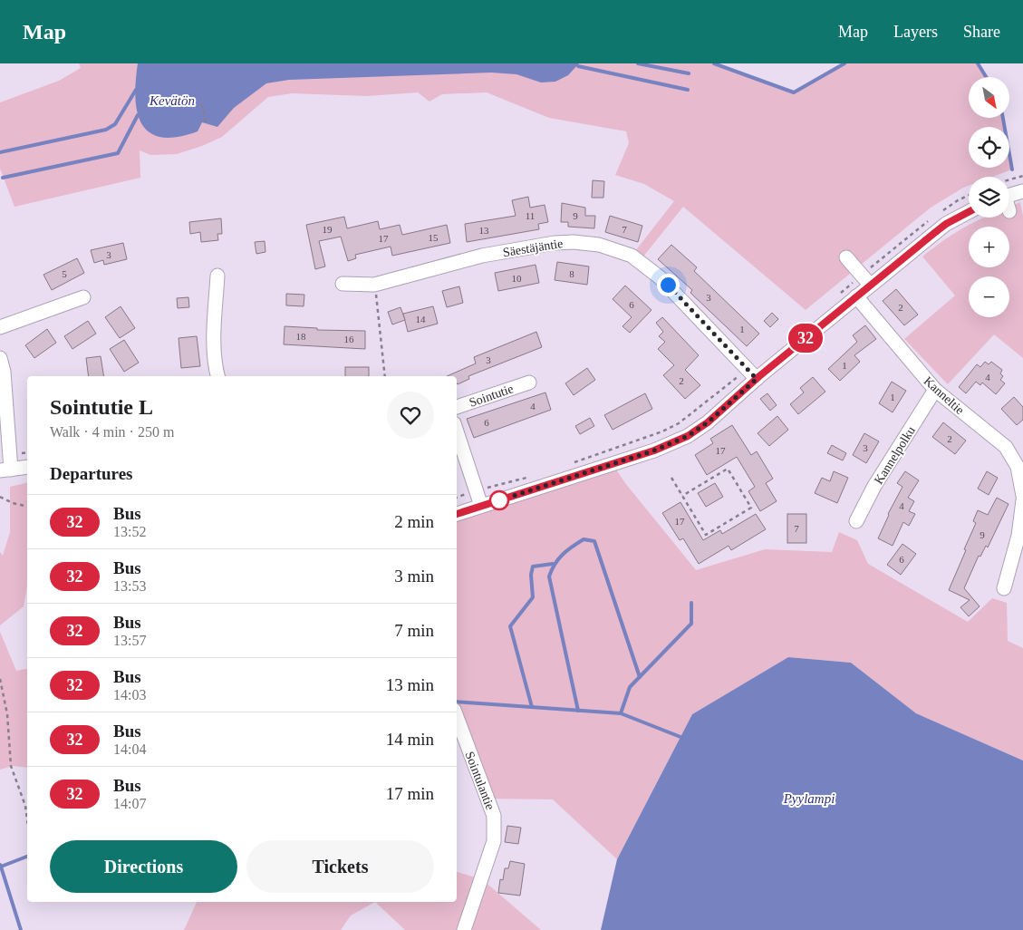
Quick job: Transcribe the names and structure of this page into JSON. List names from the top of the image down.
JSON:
{
  "streets": {
    "street": [
      "Säestäjäntie",
      "Sointutie",
      "Kanneltie",
      "Kannelpolku",
      "Sointulantie"
    ]
  },
  "crossings": [
    ["Kanneltie", "Kannelpolku"]
  ],
  "water": ["Kevätön", "Pyylampi"],
  "lines": ["bus line 32"],
  "house_numbers": [
    "11",
    "9",
    "19",
    "7",
    "13",
    "15",
    "17",
    "3",
    "5",
    "8",
    "10",
    "3",
    "6",
    "2",
    "14",
    "1",
    "18",
    "16",
    "3",
    "1",
    "4",
    "2",
    "1",
    "4",
    "6",
    "2",
    "3",
    "17",
    "4",
    "17",
    "7",
    "9",
    "6"
  ],
  "north": "bottom right",
  "page": {
    "header": "Map",
    "nav": ["Map", "Layers", "Share"],
    "on_map": "32",
    "map_buttons": ["+", "−"],
    "heading": [
      ["Sointutie L", "Walk · 4 min · 250 m"],
      "Departures"
    ],
    "list": [
      {
        "mark": "32",
        "name": "Bus",
        "note": "13:52",
        "value": "2 min"
      },
      {
        "mark": "32",
        "name": "Bus",
        "note": "13:53",
        "value": "3 min"
      },
      {
        "mark": "32",
        "name": "Bus",
        "note": "13:57",
        "value": "7 min"
      },
      {
        "mark": "32",
        "name": "Bus",
        "note": "14:03",
        "value": "13 min"
      },
      {
        "mark": "32",
        "name": "Bus",
        "note": "14:04",
        "value": "14 min"
      },
      {
        "mark": "32",
        "name": "Bus",
        "note": "14:07",
        "value": "17 min"
      }
    ],
    "buttons": ["Directions", "Tickets"]
  }
}
